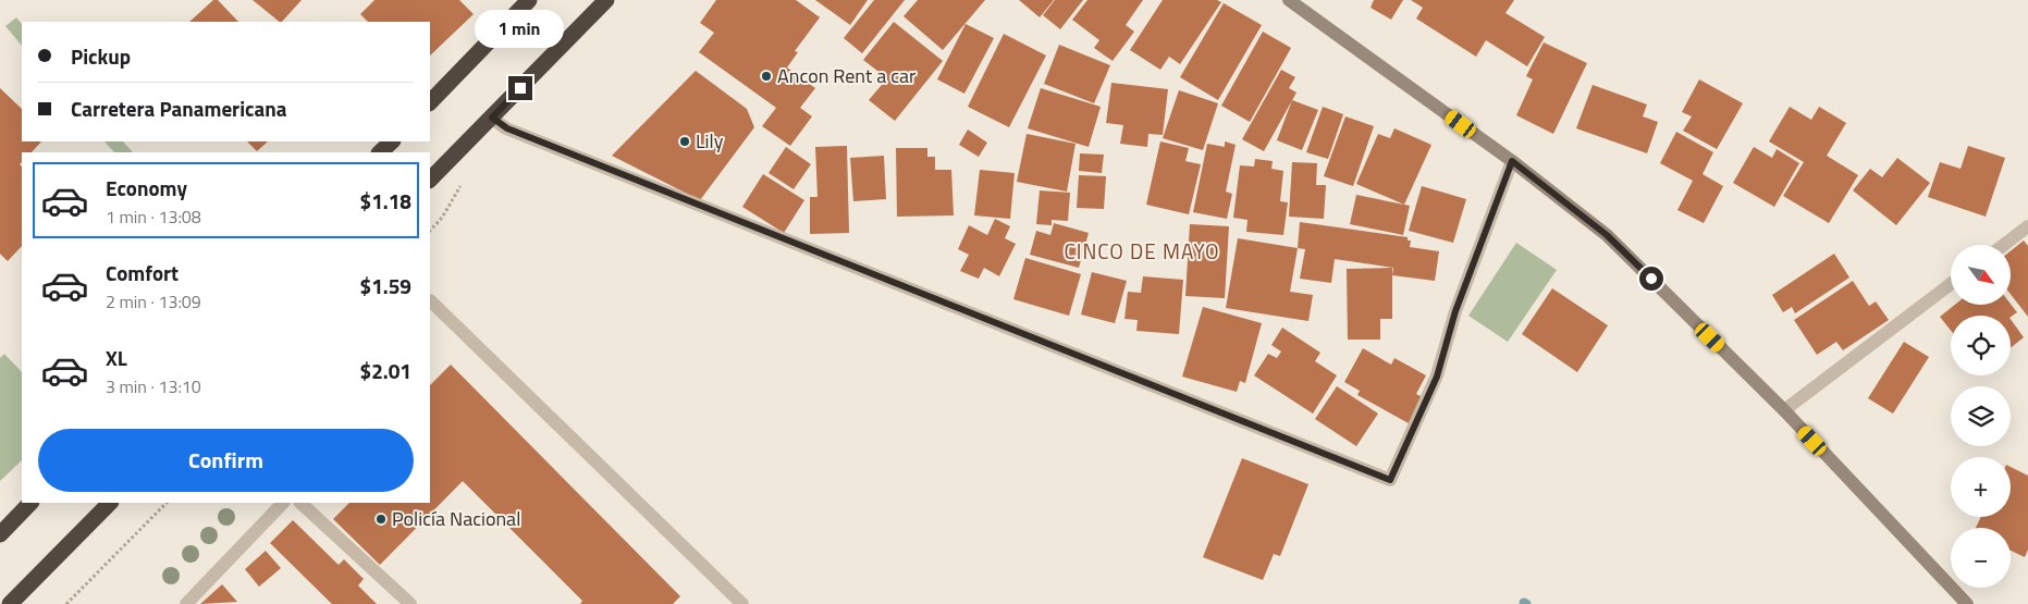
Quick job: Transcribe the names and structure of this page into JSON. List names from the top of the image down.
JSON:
{
  "districts": ["CINCO DE MAYO"],
  "places": ["Ancon Rent a car", "Lily", "Policía Nacional"],
  "north": "bottom right",
  "page": {
    "bubble": "1 min",
    "banner": ["Pickup", "Carretera Panamericana"],
    "list": [
      {
        "name": "Economy",
        "note": "1 min · 13:08",
        "value": "$1.18"
      },
      {
        "name": "Comfort",
        "note": "2 min · 13:09",
        "value": "$1.59"
      },
      {
        "name": "XL",
        "note": "3 min · 13:10",
        "value": "$2.01"
      }
    ],
    "map_buttons": ["+", "−"],
    "buttons": "Confirm"
  }
}
